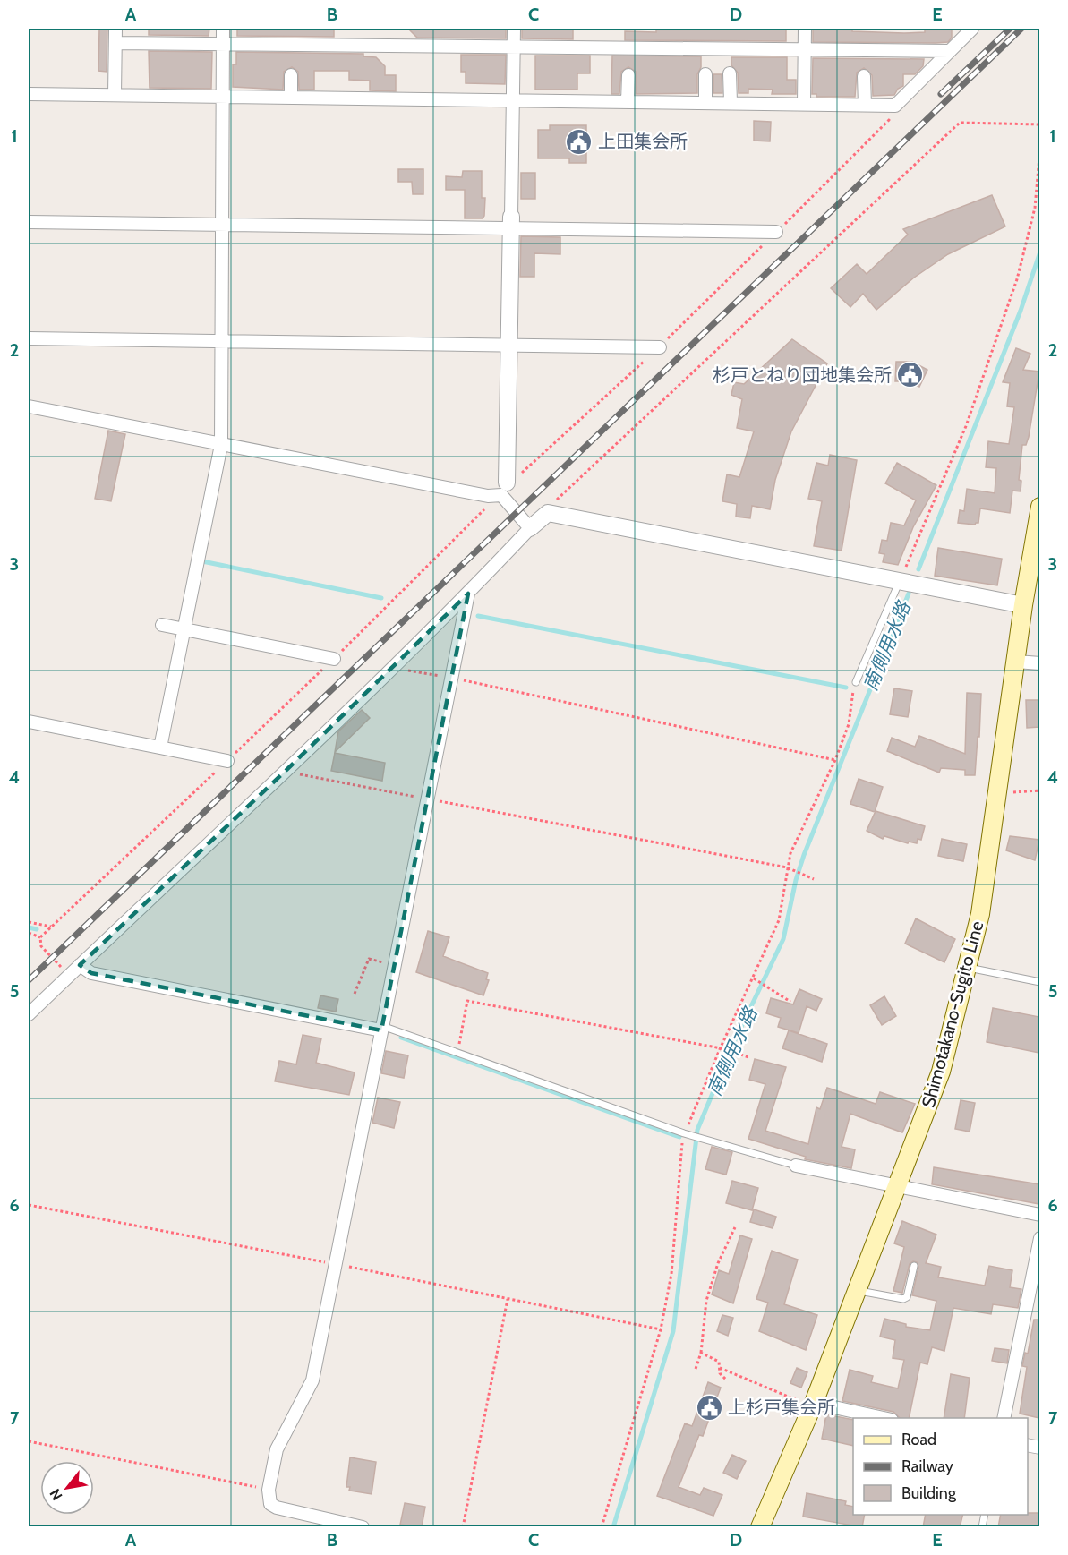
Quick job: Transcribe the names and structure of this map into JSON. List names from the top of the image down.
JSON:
{
  "streets": {
    "main road": ["Shimotakano-Sugito Line"]
  },
  "water": ["南側用水路"],
  "places": {
    "public building": ["上田集会所", "杉戸とねり団地集会所", "上杉戸集会所"]
  },
  "legend": ["Road", "Railway", "Building"],
  "north": "bottom left",
  "grid": {
    "columns": [
      "A",
      "B",
      "C",
      "D",
      "E"
    ],
    "rows": [
      "1",
      "2",
      "3",
      "4",
      "5",
      "6",
      "7"
    ]
  }
}
